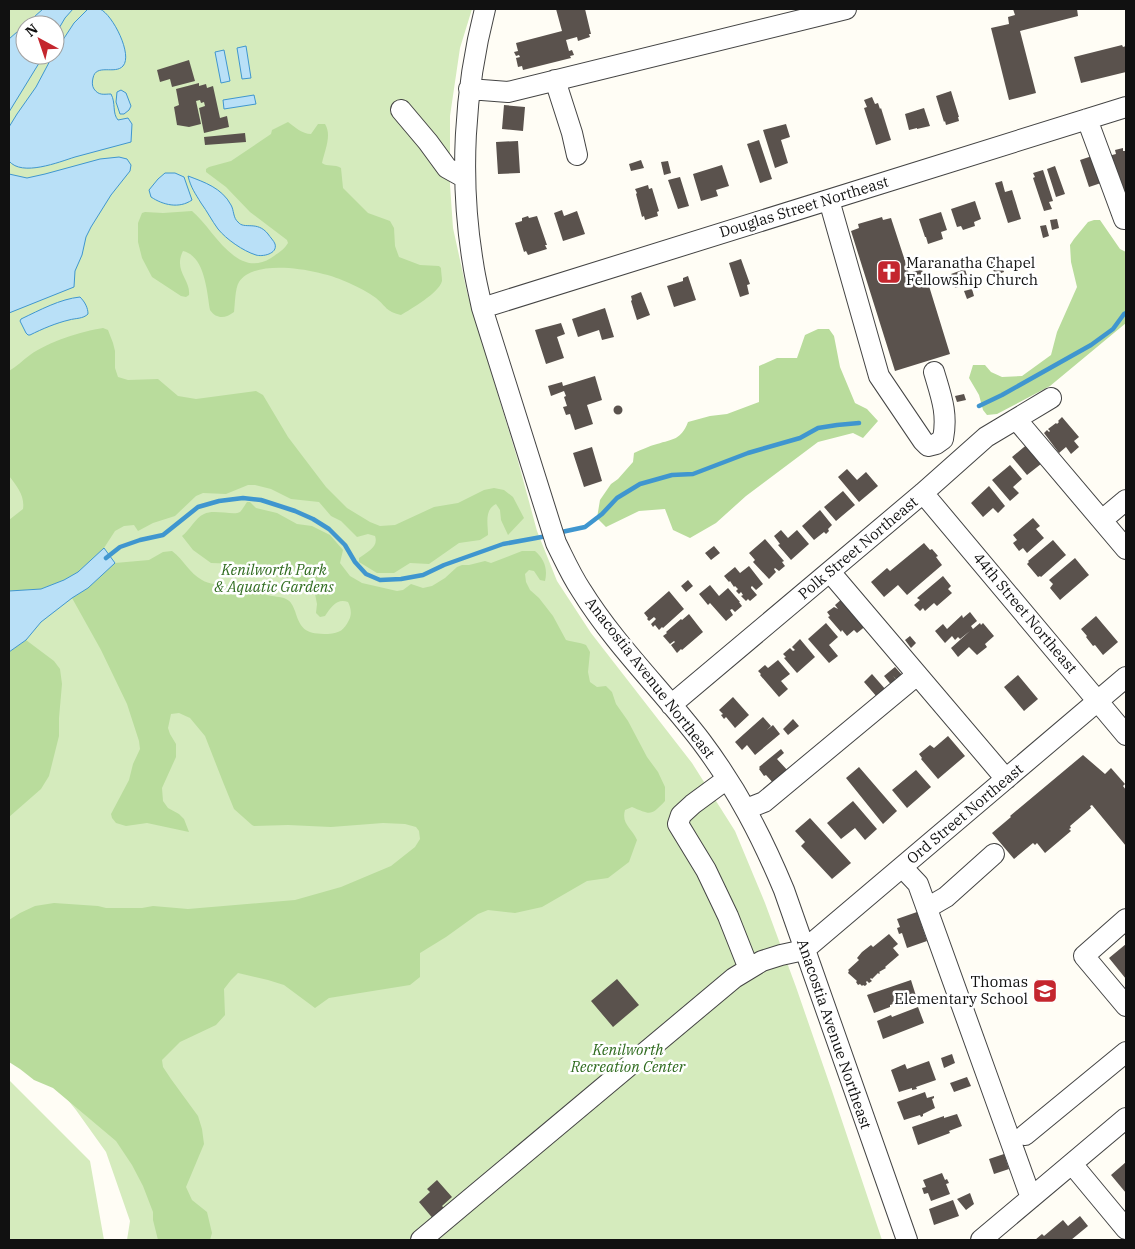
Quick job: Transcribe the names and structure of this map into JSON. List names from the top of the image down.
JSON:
{
  "streets": {
    "street": [
      "Douglas Street Northeast",
      "Polk Street Northeast",
      "44th Street Northeast",
      "Anacostia Avenue Northeast",
      "Ord Street Northeast"
    ]
  },
  "crossings": [
    ["Douglas Street Northeast", "Anacostia Avenue Northeast"],
    ["Polk Street Northeast", "44th Street Northeast"],
    ["Polk Street Northeast", "Anacostia Avenue Northeast"],
    ["44th Street Northeast", "Ord Street Northeast"],
    ["Anacostia Avenue Northeast", "Ord Street Northeast"]
  ],
  "parks": ["Kenilworth Park & Aquatic Gardens", "Kenilworth Recreation Center"],
  "places": {
    "church": ["Maranatha Chapel Fellowship Church"],
    "school or university": ["Thomas Elementary School"]
  },
  "north": "top left"
}
